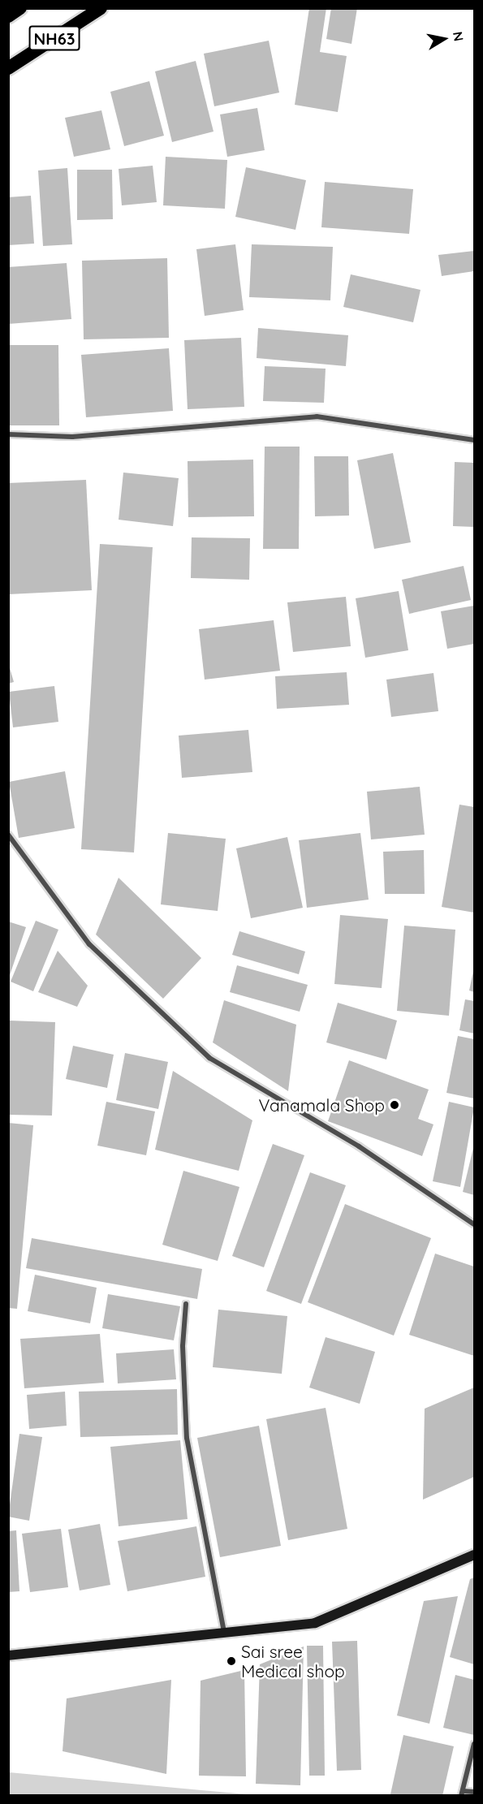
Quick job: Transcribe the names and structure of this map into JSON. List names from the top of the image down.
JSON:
{
  "streets": {
    "highway": ["NH63"]
  },
  "places": ["Vanamala Shop", "Sai sree Medical shop"],
  "north": "right"
}
